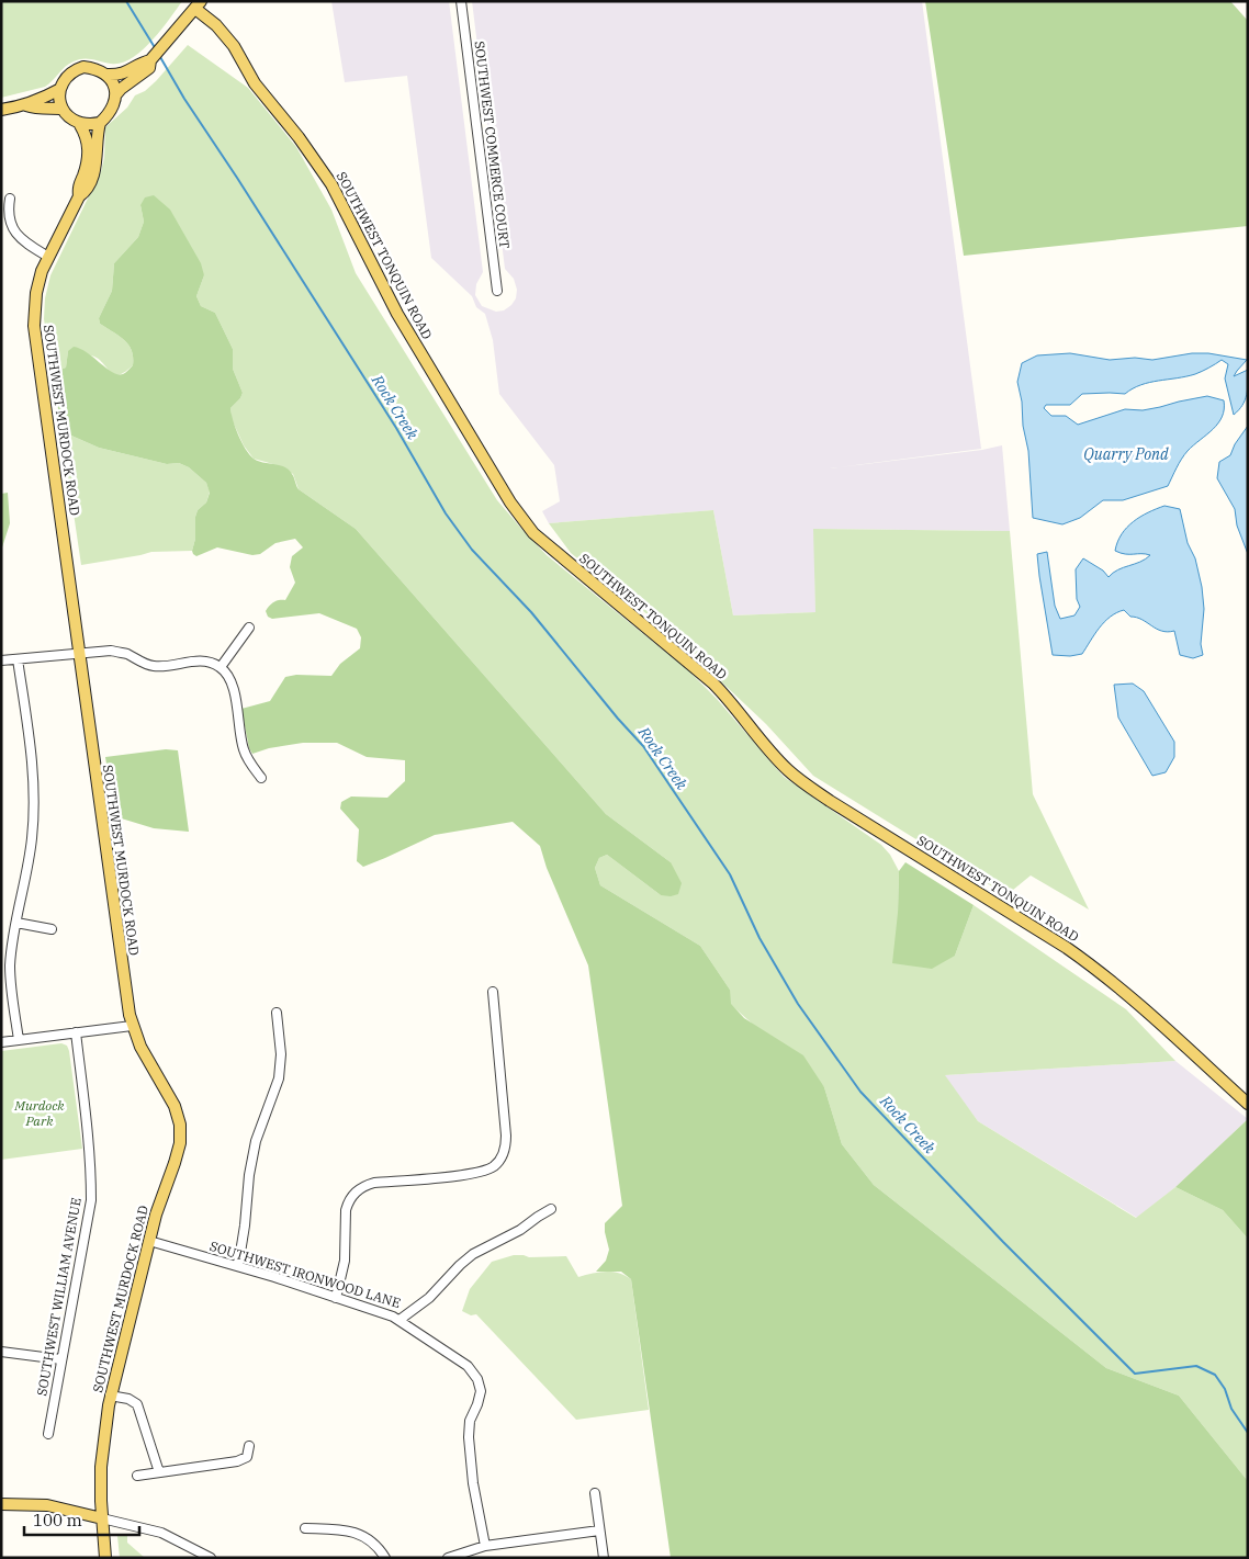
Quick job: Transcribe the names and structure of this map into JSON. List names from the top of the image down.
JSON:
{
  "streets": {
    "main road": ["SOUTHWEST TONQUIN ROAD", "SOUTHWEST MURDOCK ROAD"],
    "street": ["SOUTHWEST COMMERCE COURT", "SOUTHWEST IRONWOOD LANE", "SOUTHWEST WILLIAM AVENUE"]
  },
  "crossings": [
    ["SOUTHWEST MURDOCK ROAD", "SOUTHWEST IRONWOOD LANE"]
  ],
  "water": ["Rock Creek", "Quarry Pond"],
  "parks": ["Murdock Park"],
  "scale_bar": "100 m"
}
